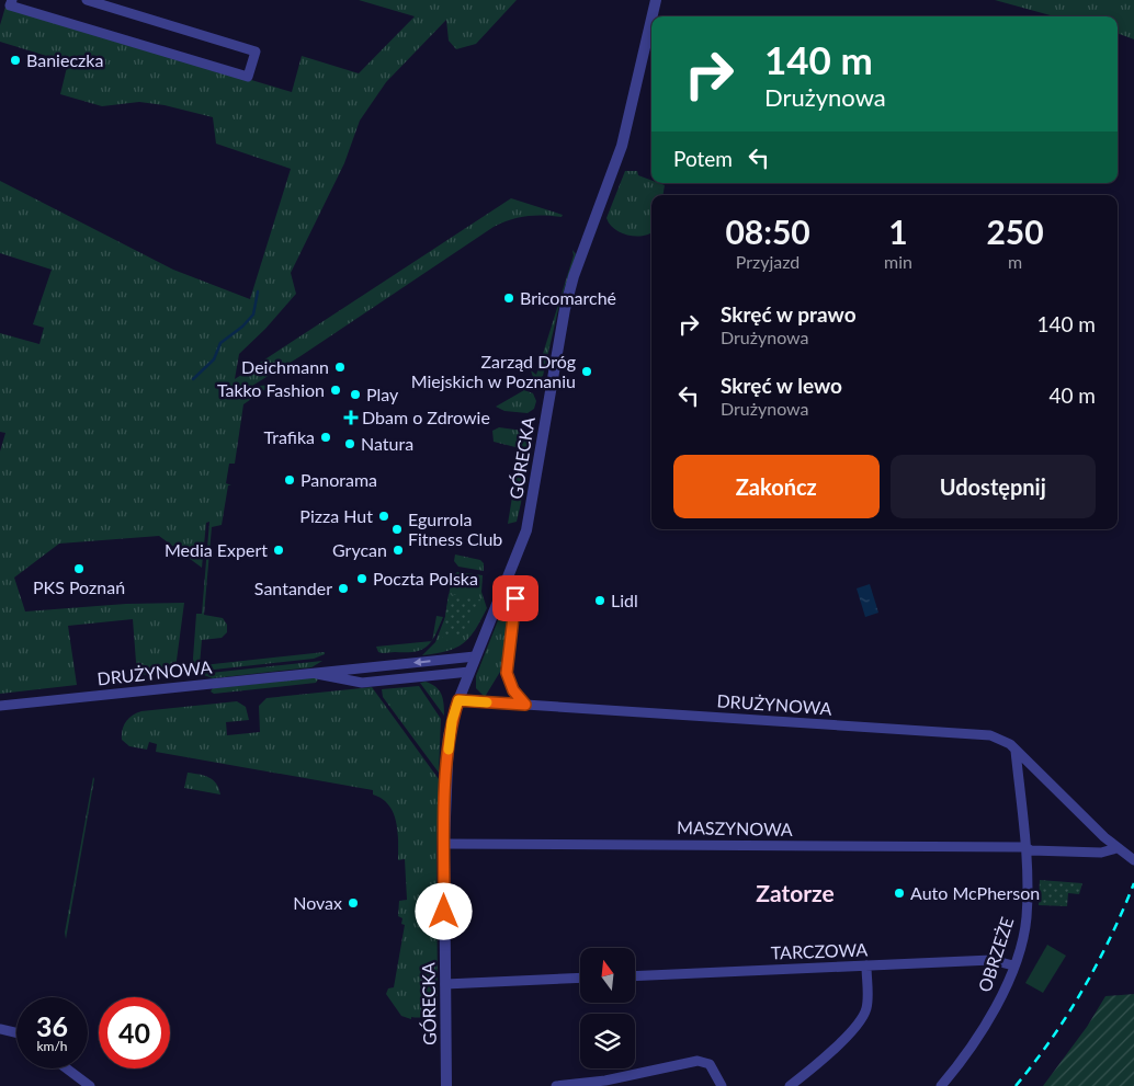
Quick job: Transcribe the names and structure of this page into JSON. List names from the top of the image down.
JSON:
{
  "streets": {
    "street": [
      "GÓRECKA",
      "DRUŻYNOWA",
      "MASZYNOWA",
      "TARCZOWA",
      "OBRZEŻE"
    ]
  },
  "crossings": [
    ["GÓRECKA", "DRUŻYNOWA"],
    ["GÓRECKA", "MASZYNOWA"],
    ["DRUŻYNOWA", "MASZYNOWA"],
    ["DRUŻYNOWA", "OBRZEŻE"],
    ["MASZYNOWA", "OBRZEŻE"],
    ["TARCZOWA", "OBRZEŻE"]
  ],
  "districts": ["Zatorze"],
  "places": {
    "other": [
      "Banieczka",
      "Bricomarché",
      "Deichmann",
      "Zarząd Dróg Miejskich w Poznaniu",
      "Takko Fashion",
      "Play",
      "Trafika",
      "Natura",
      "Panorama",
      "Pizza Hut",
      "Egurrola Fitness Club",
      "Media Expert",
      "Grycan",
      "PKS Poznań",
      "Poczta Polska",
      "Santander",
      "Lidl",
      "Auto McPherson",
      "Novax"
    ],
    "health": ["Dbam o Zdrowie"]
  },
  "north": "top",
  "page": {
    "turn": ["140 m", "Drużynowa"],
    "then": "Potem",
    "eta": [
      "08:50",
      "Przyjazd",
      "1",
      "min",
      "250",
      "m"
    ],
    "list": [
      {
        "name": "Skręć w prawo",
        "note": "Drużynowa",
        "value": "140 m"
      },
      {
        "name": "Skręć w lewo",
        "note": "Drużynowa",
        "value": "40 m"
      }
    ],
    "buttons": ["Zakończ", "Udostępnij"],
    "speed": "36 km/h",
    "limit": "40"
  }
}
